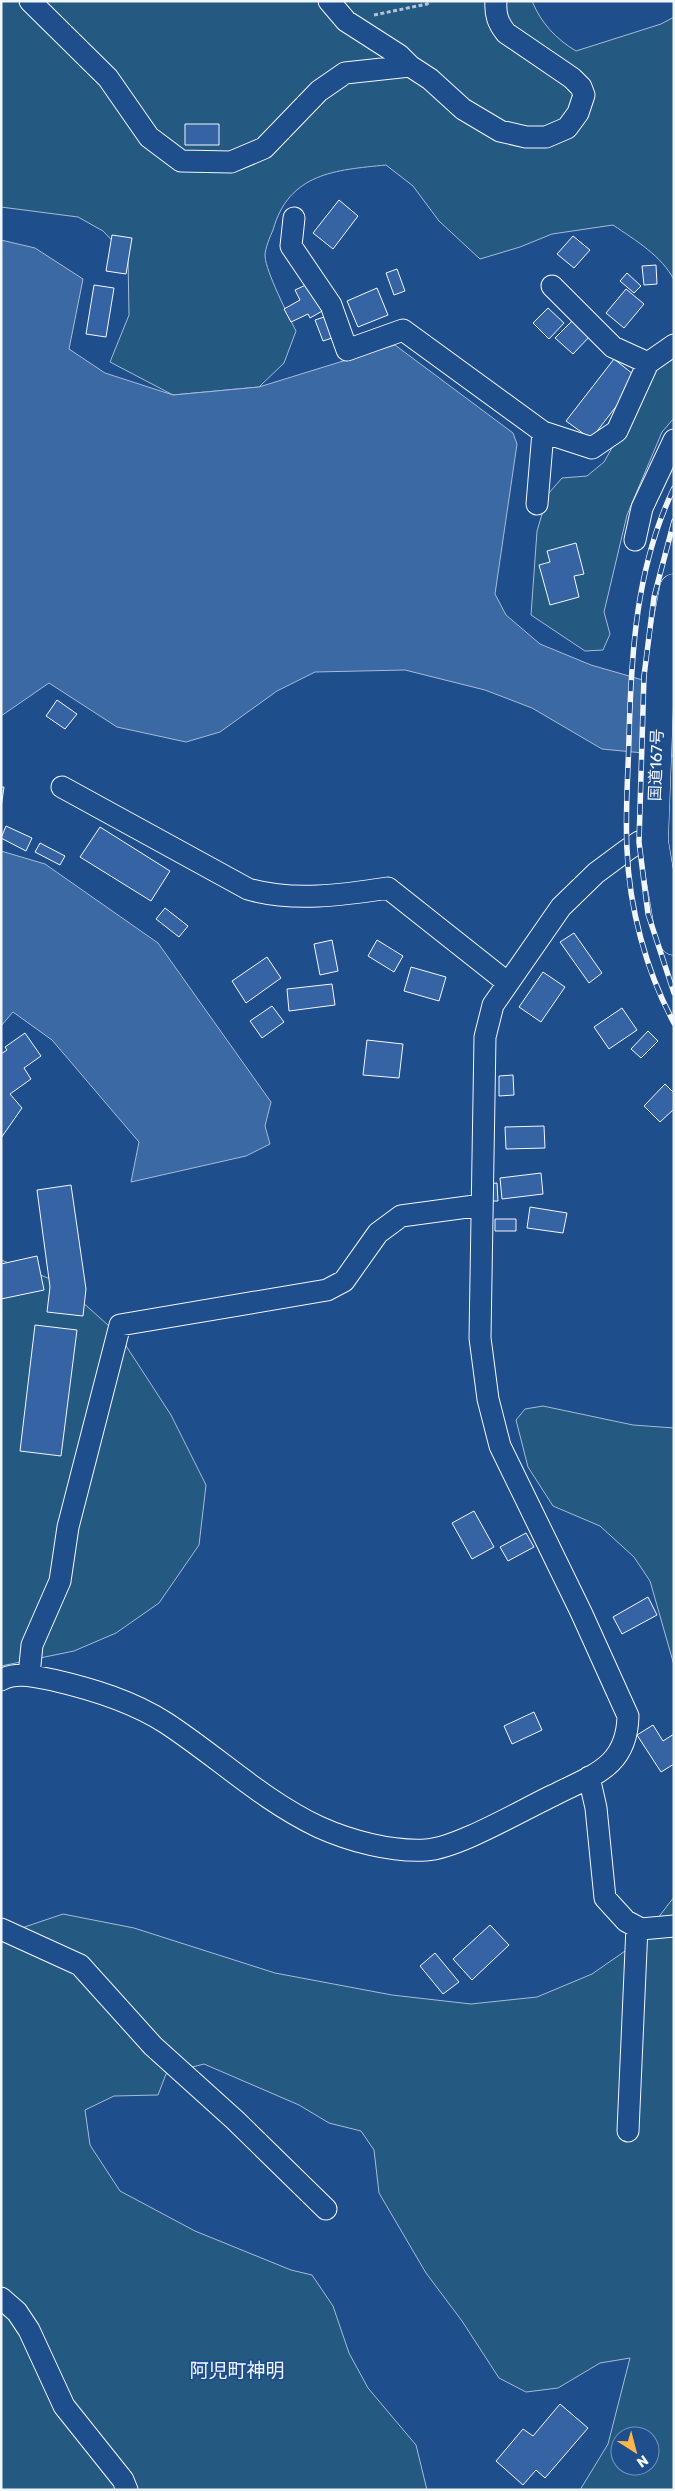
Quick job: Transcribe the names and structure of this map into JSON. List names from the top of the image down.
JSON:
{
  "streets": {
    "highway": ["国道167号"]
  },
  "districts": ["阿児町神明"],
  "north": "bottom right"
}
